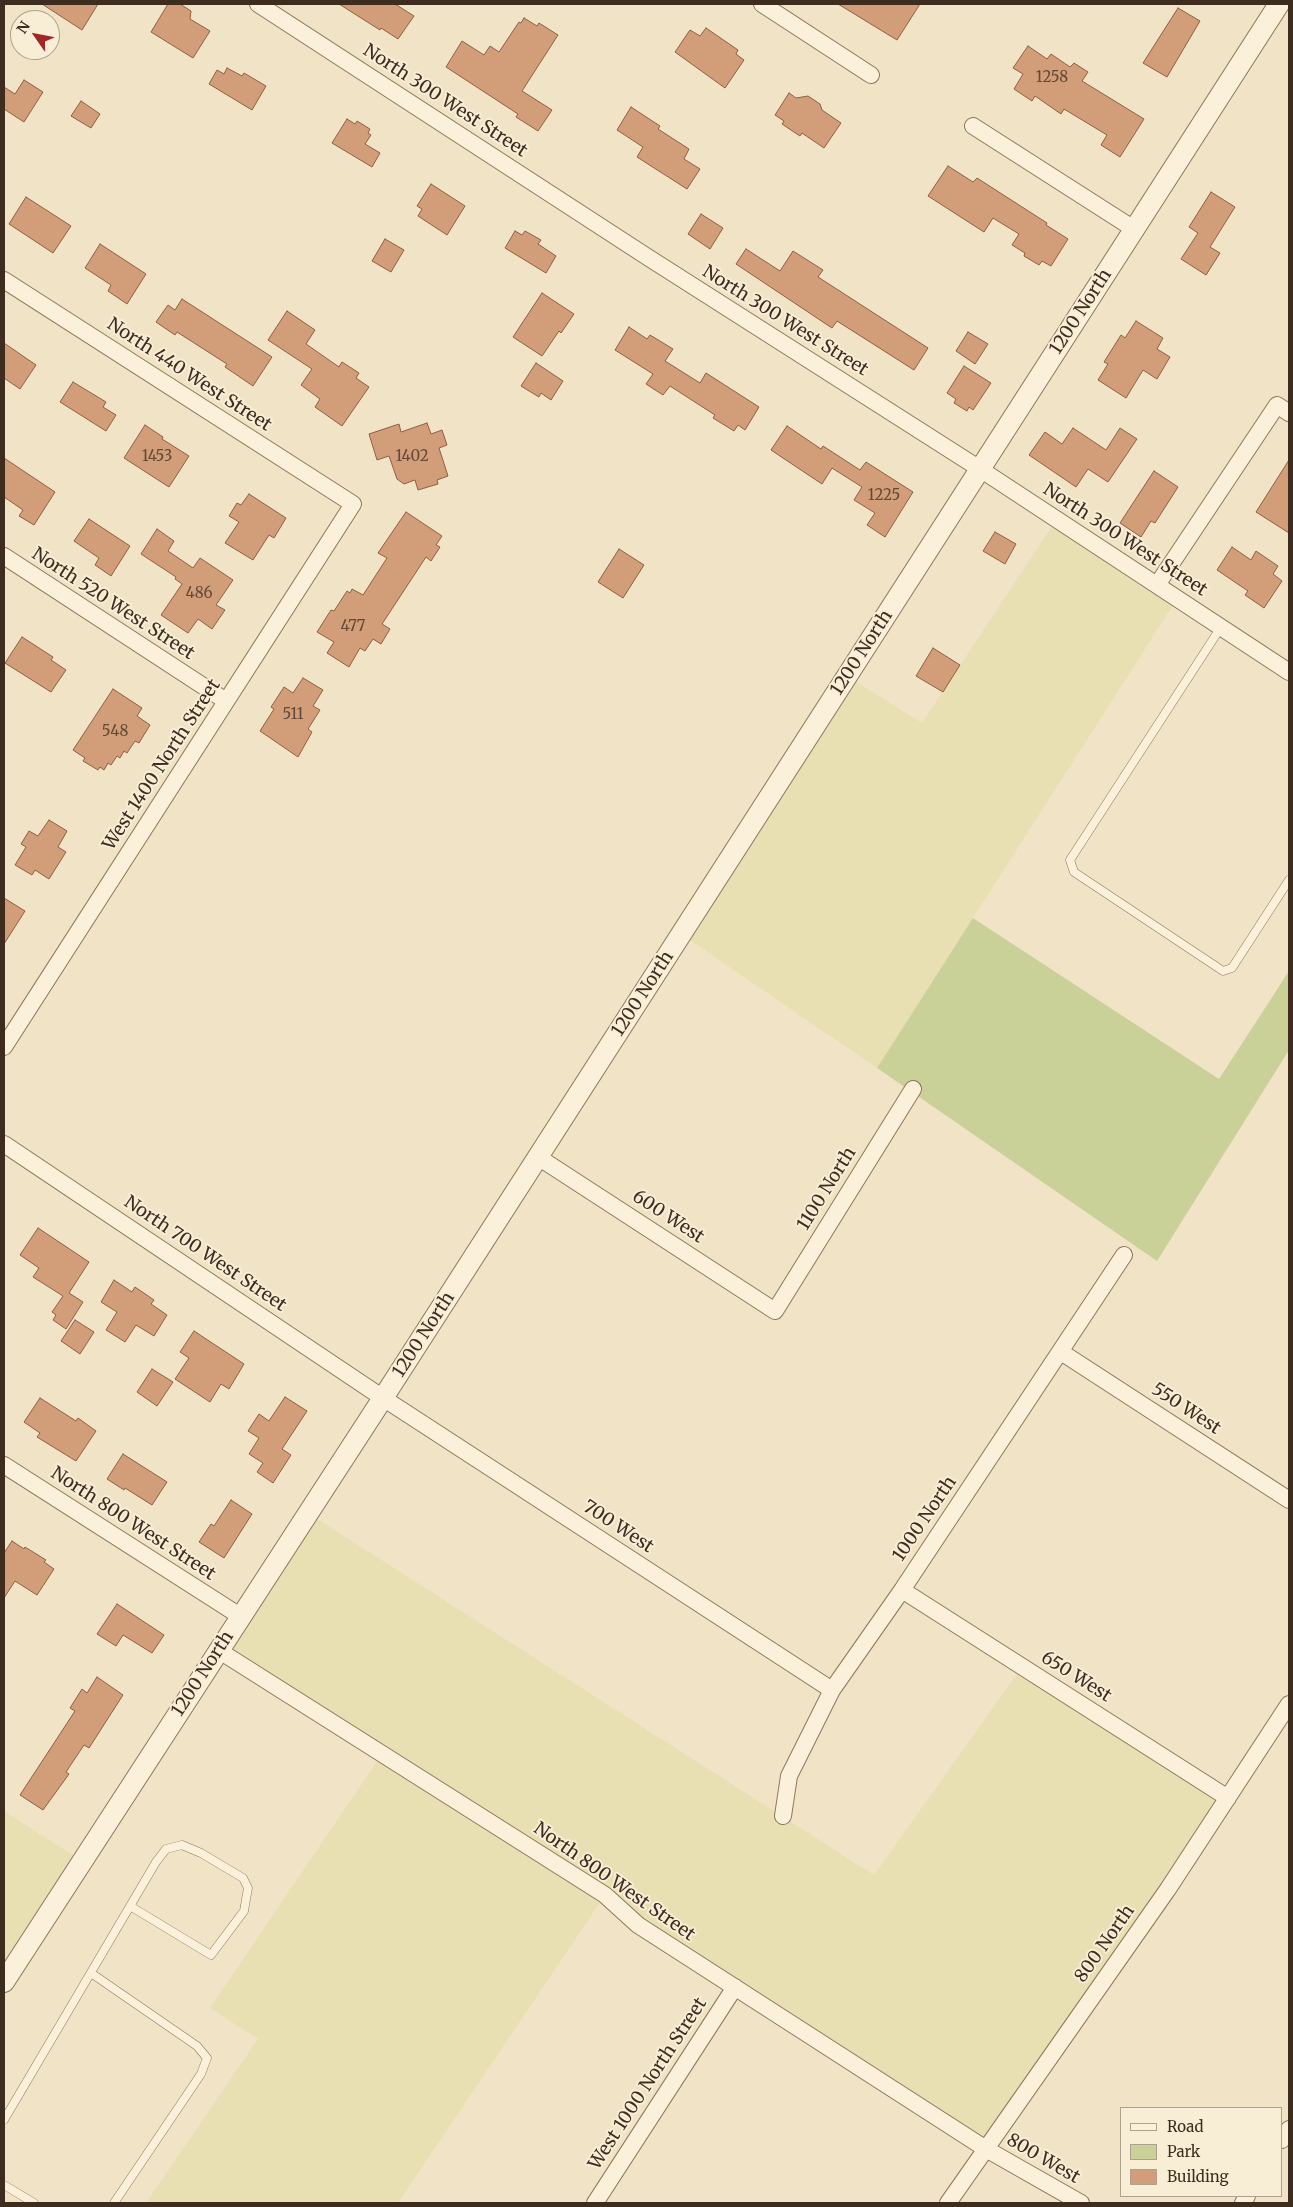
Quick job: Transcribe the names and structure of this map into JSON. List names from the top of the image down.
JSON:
{
  "streets": {
    "street": [
      "North 300 West Street",
      "1200 North",
      "North 440 West Street",
      "North 520 West Street",
      "West 1400 North Street",
      "1100 North",
      "600 West",
      "North 700 West Street",
      "550 West",
      "1000 North",
      "North 800 West Street",
      "700 West",
      "650 West",
      "800 North",
      "West 1000 North Street",
      "800 West"
    ]
  },
  "crossings": [
    ["North 300 West Street", "1200 North"],
    ["1200 North", "600 West"],
    ["1200 North", "North 700 West Street"],
    ["1200 North", "North 800 West Street"],
    ["1200 North", "700 West"],
    ["North 440 West Street", "West 1400 North Street"],
    ["North 520 West Street", "West 1400 North Street"],
    ["1100 North", "600 West"],
    ["North 700 West Street", "700 West"],
    ["550 West", "1000 North"],
    ["1000 North", "700 West"],
    ["1000 North", "650 West"],
    ["North 800 West Street", "800 North"],
    ["North 800 West Street", "West 1000 North Street"],
    ["North 800 West Street", "800 West"],
    ["650 West", "800 North"],
    ["800 North", "800 West"]
  ],
  "house_numbers": [
    "1258",
    "1453",
    "1402",
    "1225",
    "486",
    "477",
    "511",
    "548"
  ],
  "legend": ["Road", "Park", "Building"],
  "north": "top left"
}
